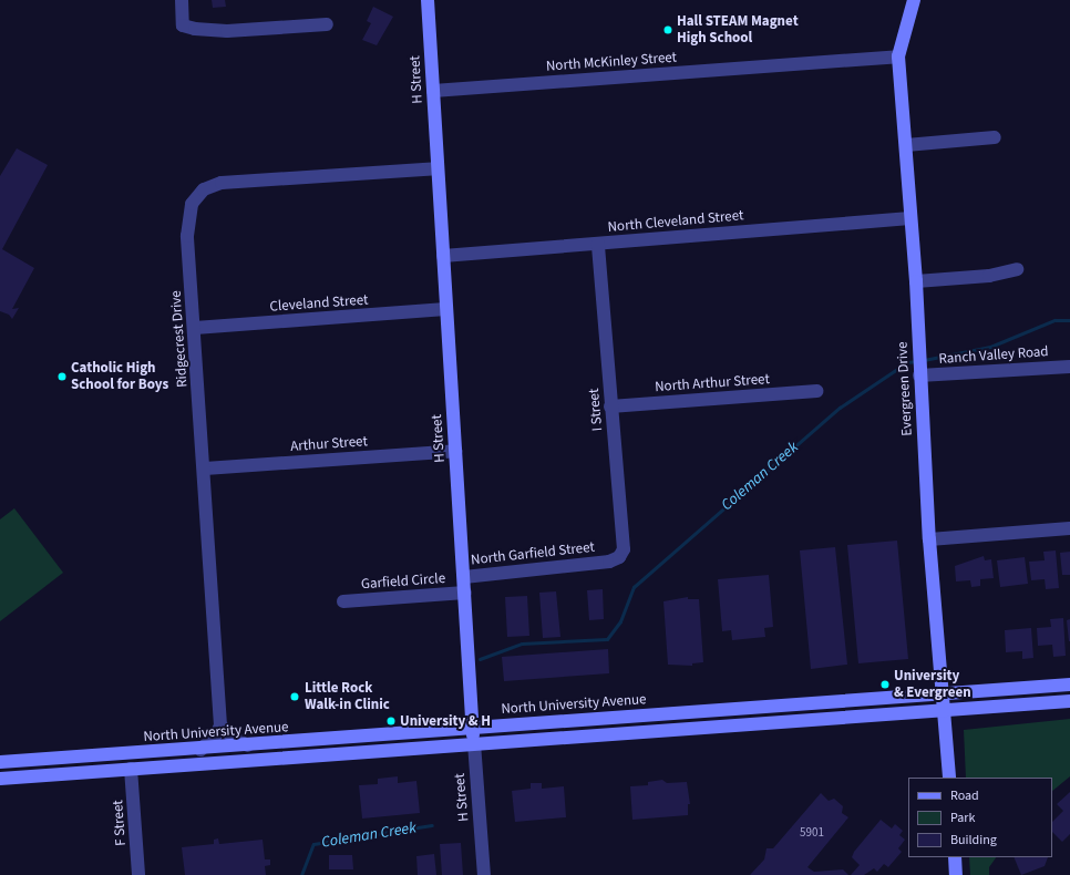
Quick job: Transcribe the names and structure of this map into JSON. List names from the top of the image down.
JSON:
{
  "streets": {
    "main road": ["H Street", "Evergreen Drive", "North University Avenue"],
    "street": [
      "North McKinley Street",
      "North Cleveland Street",
      "Cleveland Street",
      "Ridgecrest Drive",
      "Ranch Valley Road",
      "North Arthur Street",
      "I Street",
      "Arthur Street",
      "North Garfield Street",
      "Garfield Circle",
      "F Street"
    ]
  },
  "crossings": [
    ["North McKinley Street", "H Street"],
    ["North McKinley Street", "Evergreen Drive"],
    ["H Street", "North Cleveland Street"],
    ["H Street", "Cleveland Street"],
    ["H Street", "Ridgecrest Drive"],
    ["H Street", "Arthur Street"],
    ["H Street", "North Garfield Street"],
    ["H Street", "Garfield Circle"],
    ["H Street", "North University Avenue"],
    ["North Cleveland Street", "Evergreen Drive"],
    ["North Cleveland Street", "I Street"],
    ["Cleveland Street", "Ridgecrest Drive"],
    ["Ridgecrest Drive", "Arthur Street"],
    ["Ranch Valley Road", "Evergreen Drive"],
    ["North Arthur Street", "I Street"],
    ["Evergreen Drive", "North University Avenue"],
    ["I Street", "North Garfield Street"],
    ["North University Avenue", "F Street"]
  ],
  "water": ["Coleman Creek"],
  "places": [
    "Hall STEAM Magnet High School",
    "Catholic High School for Boys",
    "University & Evergreen",
    "Little Rock Walk-in Clinic",
    "University & H"
  ],
  "house_numbers": ["5901"],
  "legend": ["Road", "Park", "Building"]
}
